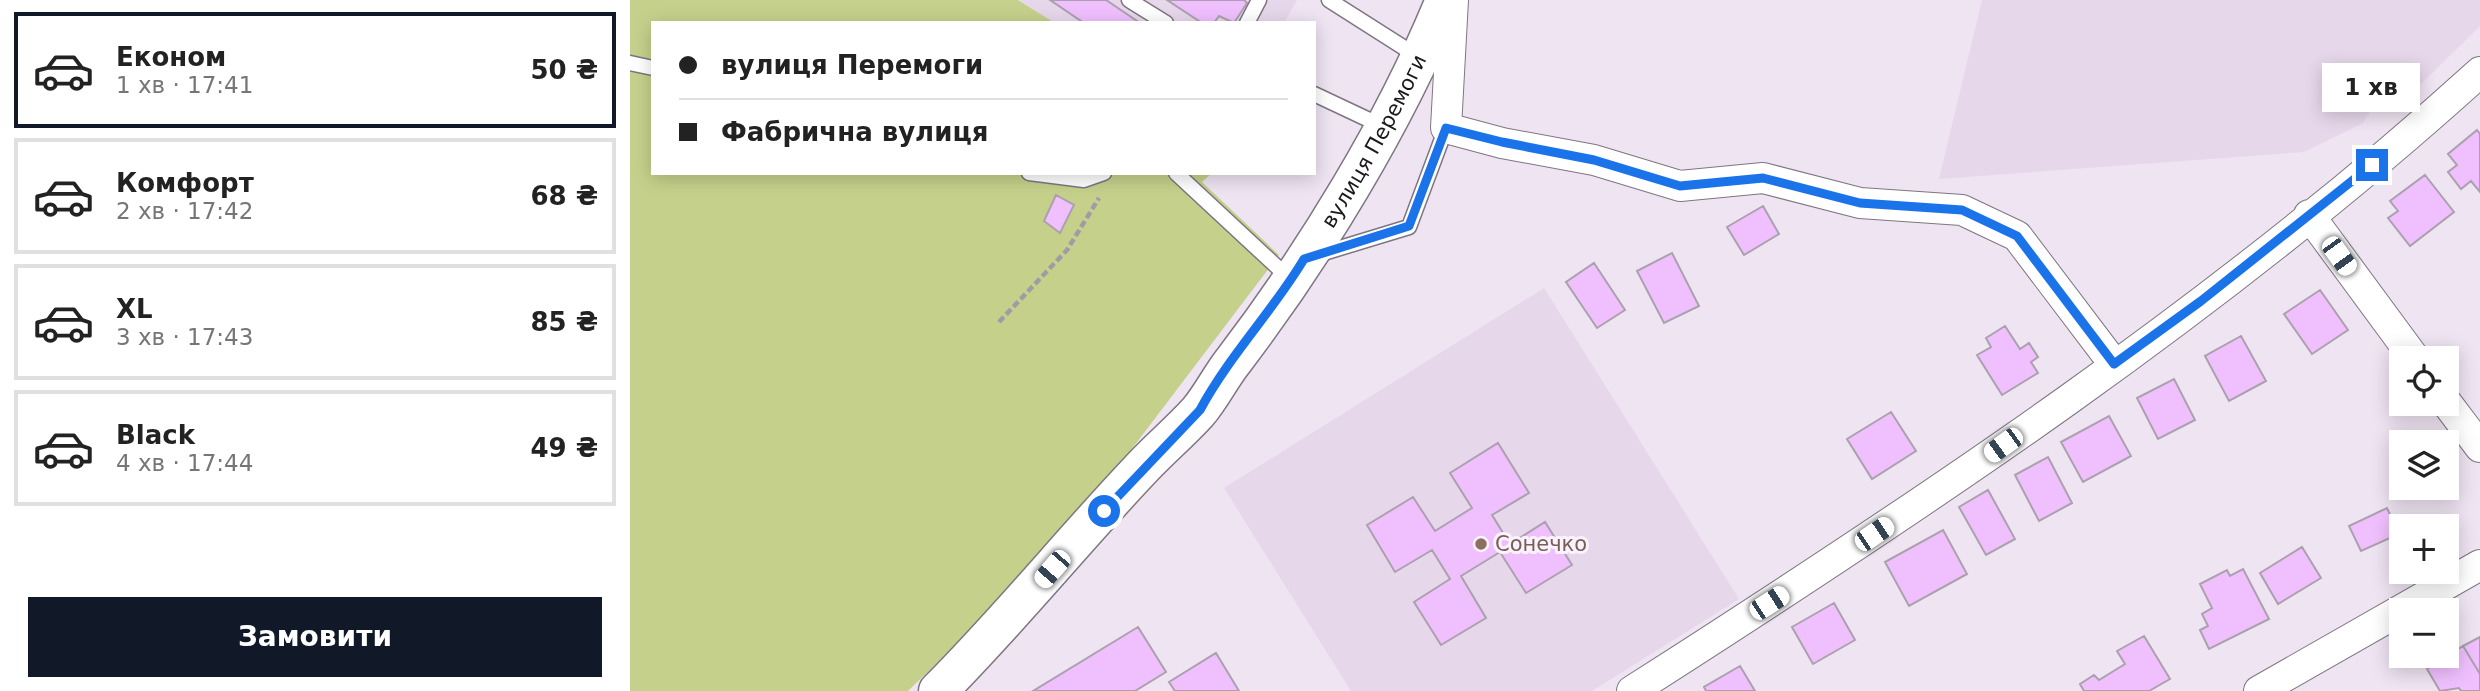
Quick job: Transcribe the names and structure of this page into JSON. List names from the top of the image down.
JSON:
{
  "streets": {
    "street": ["вулиця Перемоги"]
  },
  "places": ["Сонечко"],
  "page": {
    "list": [
      {
        "name": "Економ",
        "note": "1 хв · 17:41",
        "value": "50 ₴"
      },
      {
        "name": "Комфорт",
        "note": "2 хв · 17:42",
        "value": "68 ₴"
      },
      {
        "name": "XL",
        "note": "3 хв · 17:43",
        "value": "85 ₴"
      },
      {
        "name": "Black",
        "note": "4 хв · 17:44",
        "value": "49 ₴"
      }
    ],
    "banner": ["вулиця Перемоги", "Фабрична вулиця"],
    "bubble": "1 хв",
    "map_buttons": ["+", "−"],
    "buttons": "Замовити"
  }
}
